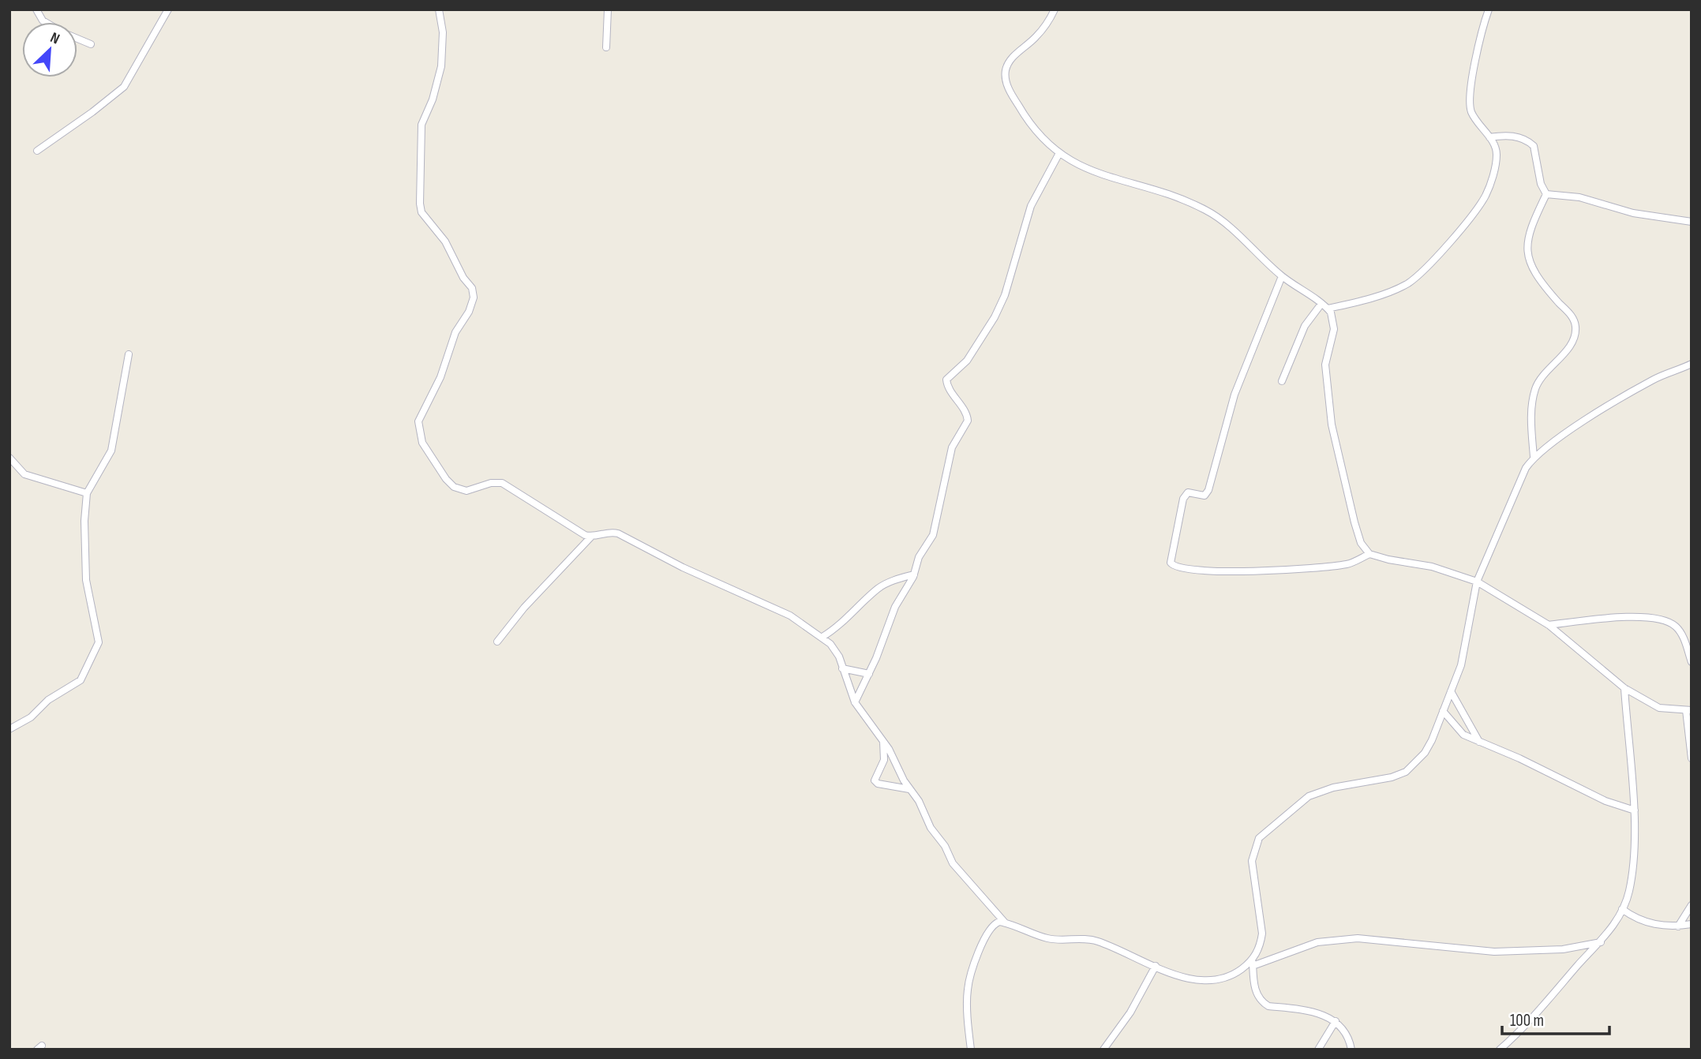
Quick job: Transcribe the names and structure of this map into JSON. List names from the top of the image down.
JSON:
{
  "scale_bar": "100 m",
  "north": "top right"
}
